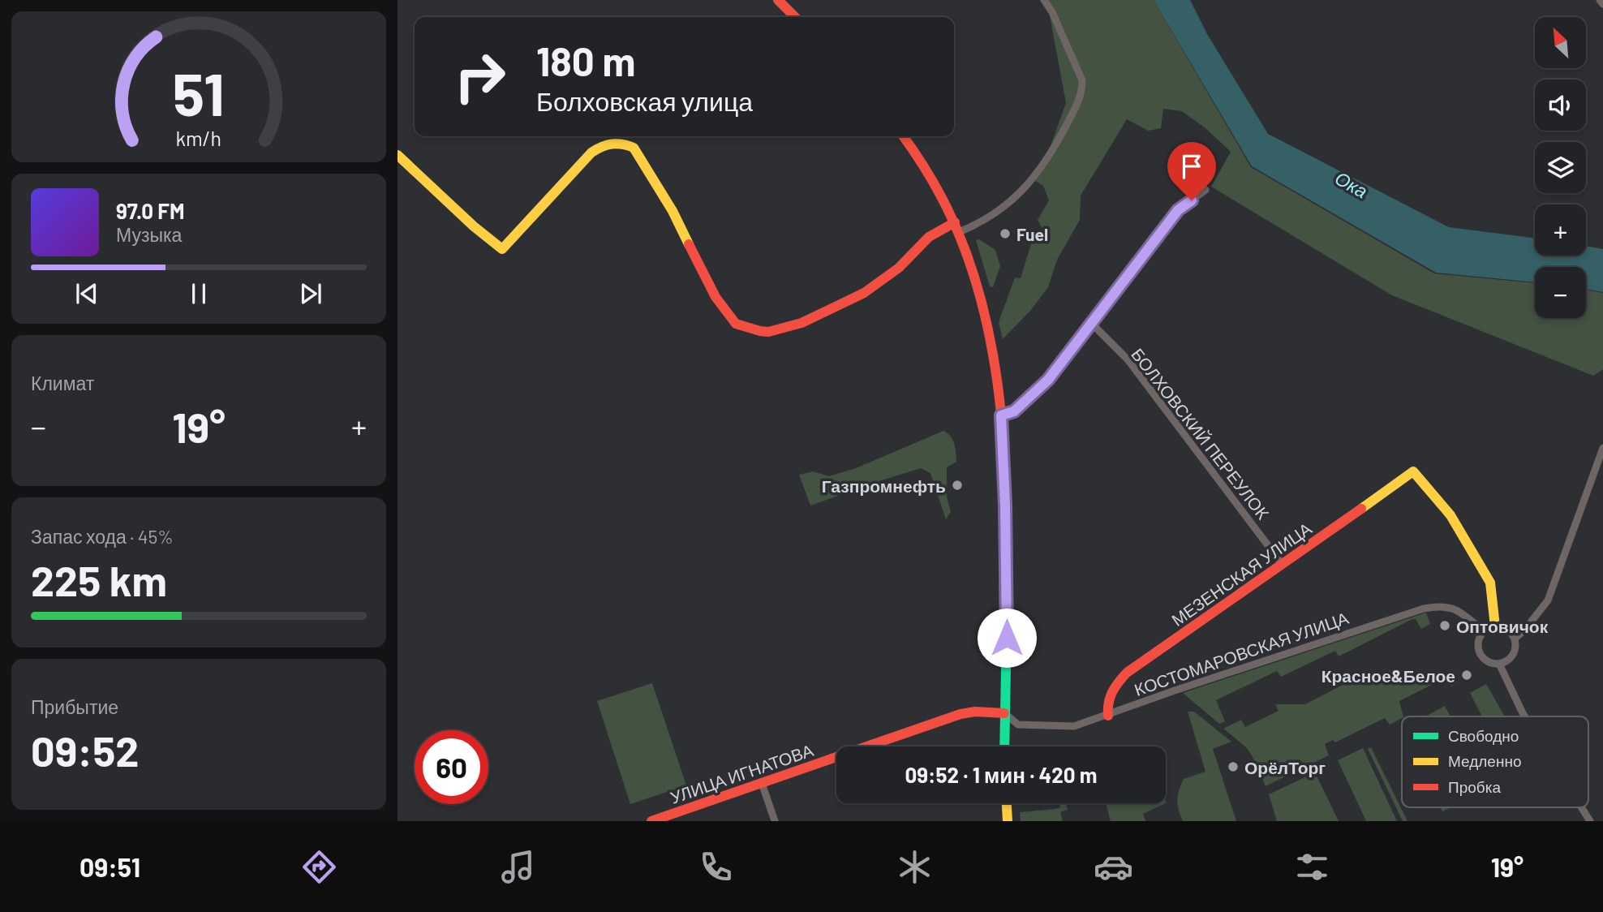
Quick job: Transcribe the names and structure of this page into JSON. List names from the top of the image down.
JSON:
{
  "streets": {
    "street": [
      "БОЛХОВСКИЙ ПЕРЕУЛОК",
      "МЕЗЕНСКАЯ УЛИЦА",
      "КОСТОМАРОВСКАЯ УЛИЦА",
      "УЛИЦА ИГНАТОВА"
    ]
  },
  "crossings": [
    ["БОЛХОВСКИЙ ПЕРЕУЛОК", "МЕЗЕНСКАЯ УЛИЦА"],
    ["МЕЗЕНСКАЯ УЛИЦА", "КОСТОМАРОВСКАЯ УЛИЦА"],
    ["КОСТОМАРОВСКАЯ УЛИЦА", "УЛИЦА ИГНАТОВА"]
  ],
  "water": ["Ока"],
  "places": [
    "Fuel",
    "Газпромнефть",
    "Оптовичок",
    "Красное&Белое",
    "ОрёлТорг"
  ],
  "legend": ["Свободно", "Медленно", "Пробка"],
  "north": "top left",
  "page": {
    "map_buttons": ["+", "−"],
    "turn": ["180 m", "Болховская улица"],
    "song": ["97.0 FM", "Музыка"],
    "tile": [
      "Климат",
      ["Запас хода · 45%", "225 km"],
      ["Прибытие", "09:52"]
    ],
    "heat": ["−", "19°", "+"],
    "limit": "60",
    "trip": "09:52 · 1 мин · 420 m",
    "tabs": ["09:51", "19°"],
    "gauge": ["51", "km/h"]
  }
}
